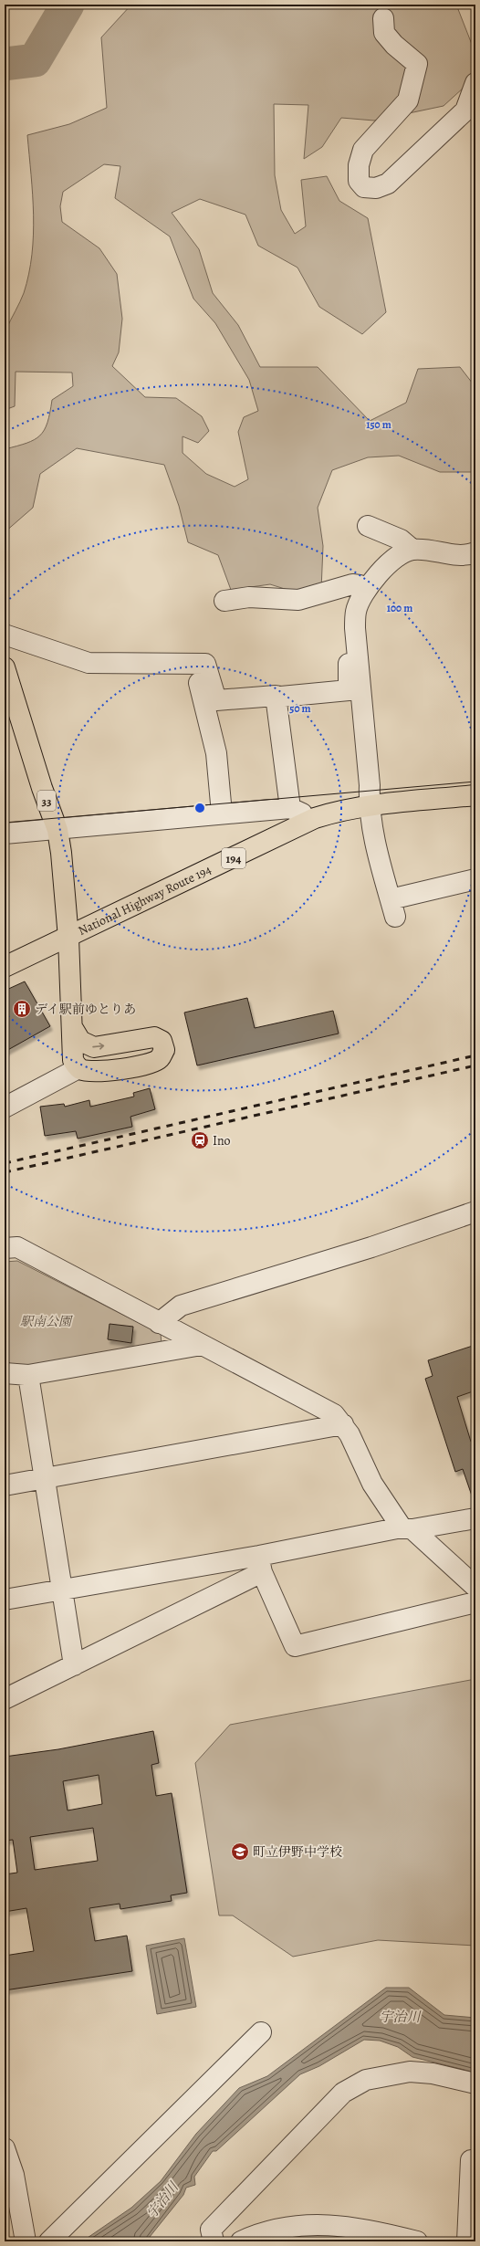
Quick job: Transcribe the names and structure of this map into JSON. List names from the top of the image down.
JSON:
{
  "streets": {
    "main road": ["33", "194", "National Highway Route 194"]
  },
  "crossings": [
    ["33", "National Highway Route 194"]
  ],
  "water": ["宇治川"],
  "parks": ["駅南公園"],
  "places": {
    "building": ["デイ駅前ゆとりあ"],
    "station": ["Ino"],
    "school or university": ["町立伊野中学校"]
  },
  "rings": ["150 m", "100 m", "50 m"]
}
